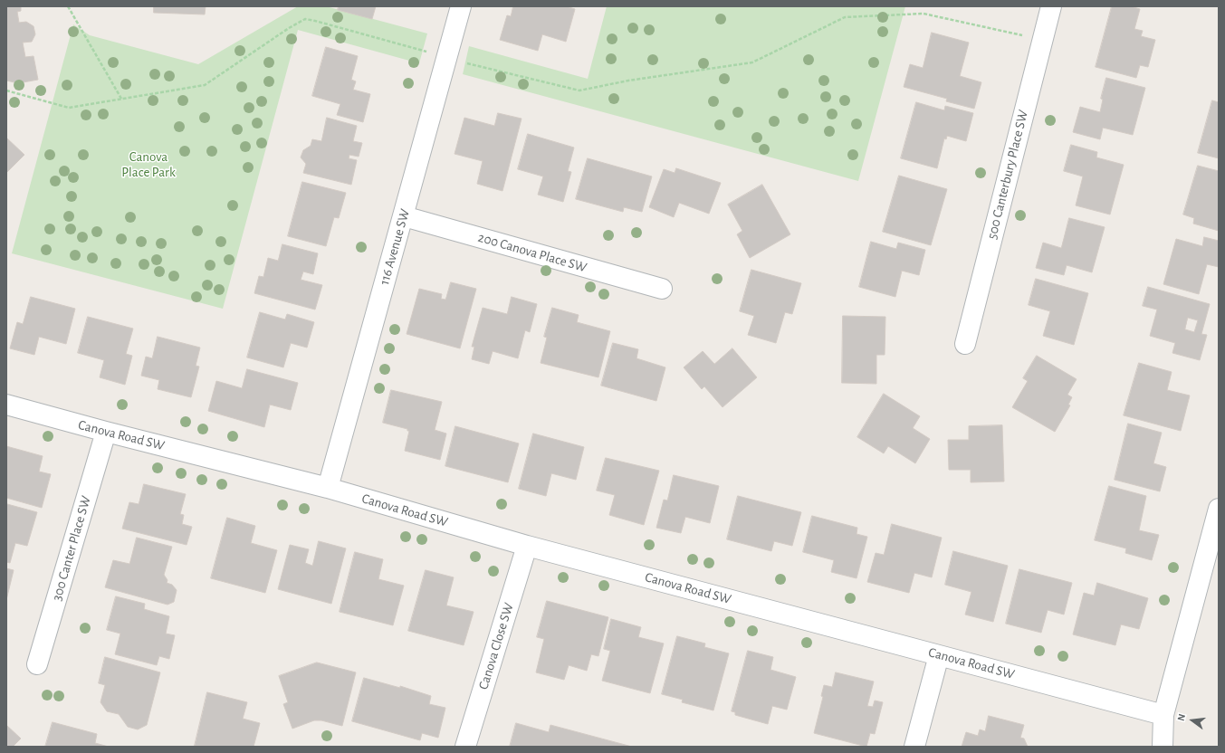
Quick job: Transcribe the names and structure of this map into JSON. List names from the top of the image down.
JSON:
{
  "streets": {
    "street": [
      "500 Canterbury Place SW",
      "116 Avenue SW",
      "200 Canova Place SW",
      "Canova Road SW",
      "300 Canter Place SW",
      "Canova Close SW"
    ]
  },
  "crossings": [
    ["116 Avenue SW", "200 Canova Place SW"],
    ["116 Avenue SW", "Canova Road SW"],
    ["Canova Road SW", "300 Canter Place SW"],
    ["Canova Road SW", "Canova Close SW"]
  ],
  "parks": ["Canova Place Park"],
  "north": "left"
}
